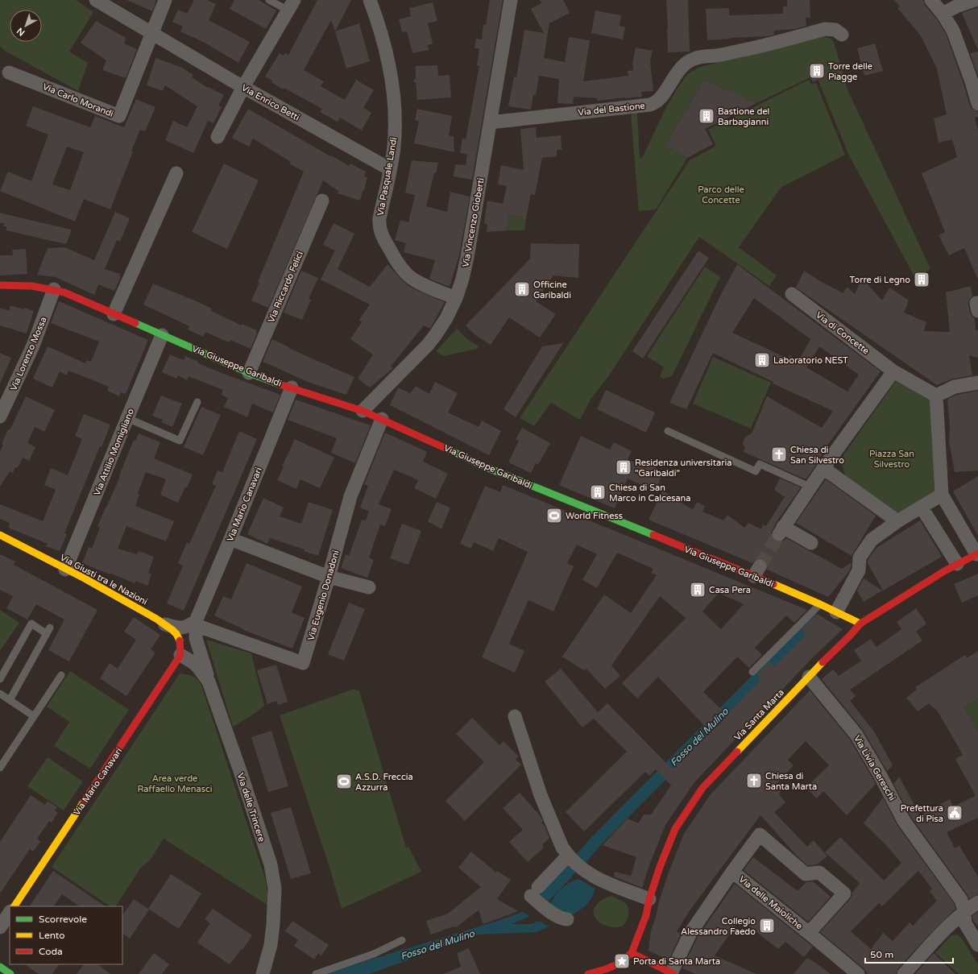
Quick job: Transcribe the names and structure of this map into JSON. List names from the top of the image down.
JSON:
{
  "streets": {
    "street": [
      "Via Carlo Morandi",
      "Via Enrico Betti",
      "Via del Bastione",
      "Via Pasquale Landi",
      "Via Vincenzo Gioberti",
      "Via Riccardo Felici",
      "Via di Concette",
      "Via Lorenzo Mossa",
      "Via Giuseppe Garibaldi",
      "Via Attilio Momigliano",
      "Via Mario Canavari",
      "Via Giusti tra le Nazioni",
      "Via Eugenio Donadoni",
      "Via Santa Marta",
      "Via Livia Gereschi",
      "Via delle Trincere",
      "Via delle Maioliche"
    ]
  },
  "crossings": [
    ["Via Carlo Morandi", "Via Enrico Betti"],
    ["Via Enrico Betti", "Via Pasquale Landi"],
    ["Via del Bastione", "Via Vincenzo Gioberti"],
    ["Via Pasquale Landi", "Via Vincenzo Gioberti"],
    ["Via Vincenzo Gioberti", "Via Giuseppe Garibaldi"],
    ["Via Riccardo Felici", "Via Giuseppe Garibaldi"],
    ["Via Lorenzo Mossa", "Via Giuseppe Garibaldi"],
    ["Via Giuseppe Garibaldi", "Via Attilio Momigliano"],
    ["Via Giuseppe Garibaldi", "Via Mario Canavari"],
    ["Via Giuseppe Garibaldi", "Via Eugenio Donadoni"],
    ["Via Giuseppe Garibaldi", "Via Santa Marta"],
    ["Via Attilio Momigliano", "Via Giusti tra le Nazioni"],
    ["Via Mario Canavari", "Via Giusti tra le Nazioni"],
    ["Via Mario Canavari", "Via Eugenio Donadoni"],
    ["Via Mario Canavari", "Via delle Trincere"],
    ["Via Giusti tra le Nazioni", "Via delle Trincere"],
    ["Via Santa Marta", "Via Livia Gereschi"]
  ],
  "water": ["Fosso del Mulino"],
  "parks": ["Parco delle Concette", "Piazza San Silvestro", "Area verde Raffaello Menasci"],
  "places": {
    "building": [
      "Torre delle Piagge",
      "Bastione del Barbagianni",
      "Torre di Legno",
      "Officine Garibaldi",
      "Laboratorio NEST",
      "Residenza universitaria \"Garibaldi\"",
      "Chiesa di San Marco in Calcesana",
      "Casa Pera",
      "Collegio Alessandro Faedo"
    ],
    "church": ["Chiesa di San Silvestro", "Chiesa di Santa Marta"],
    "sports": ["World Fitness", "A.S.D. Freccia Azzurra"],
    "public building": ["Prefettura di Pisa"],
    "place": ["Porta di Santa Marta"]
  },
  "legend": ["Scorrevole", "Lento", "Coda"],
  "scale_bar": "50 m",
  "north": "bottom left"
}
